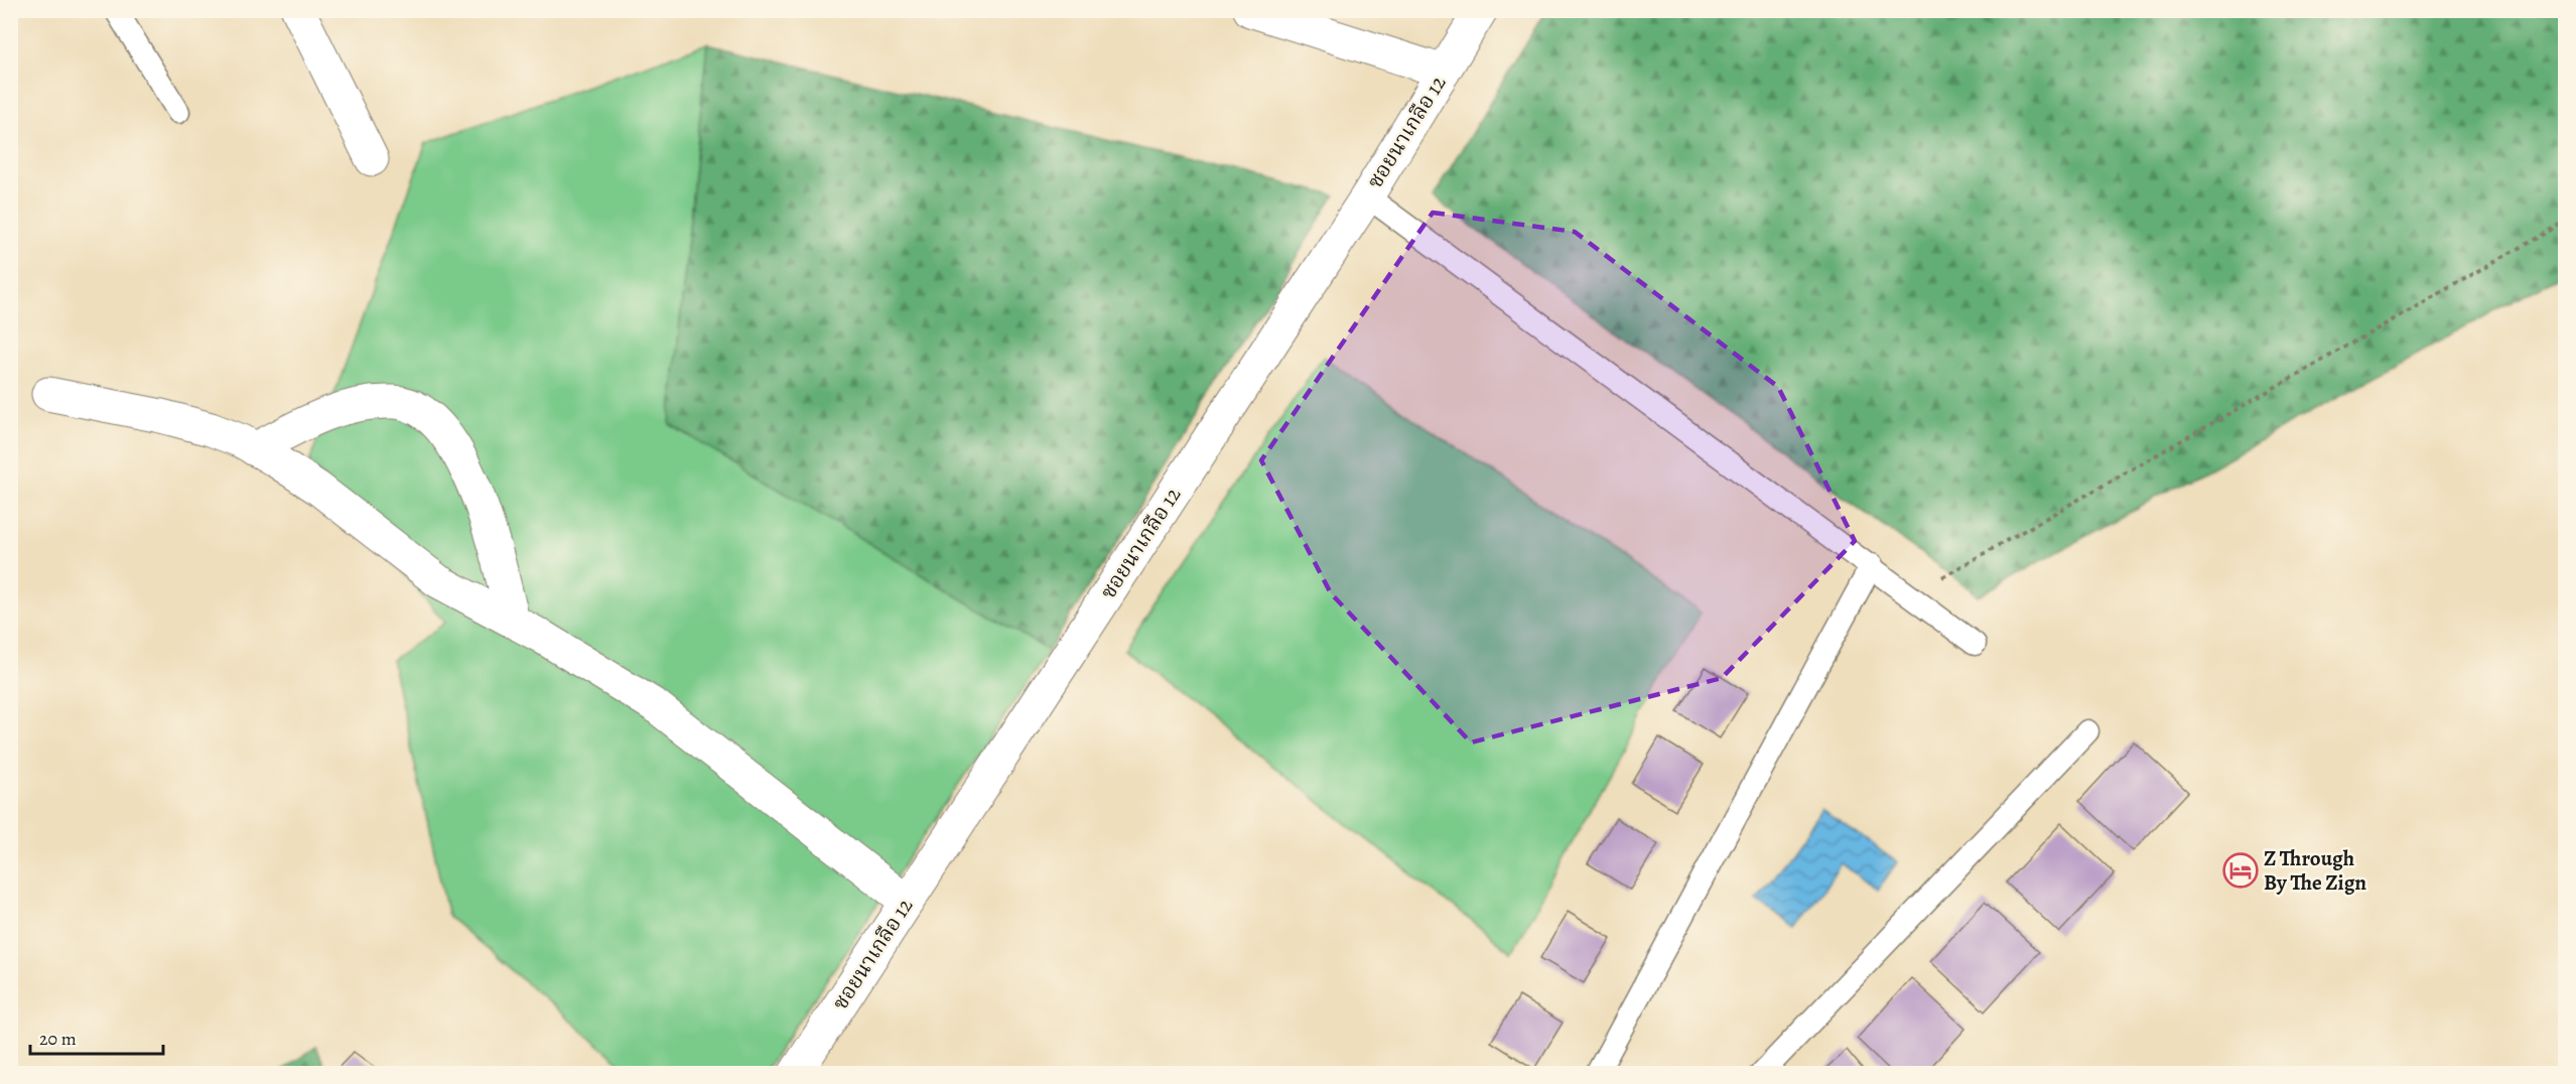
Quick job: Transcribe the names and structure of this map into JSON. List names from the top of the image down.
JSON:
{
  "streets": {
    "street": ["ซอยนาเกลือ 12"]
  },
  "places": {
    "hotel": ["Z Through By The Zign"]
  },
  "scale_bar": "20 m"
}
